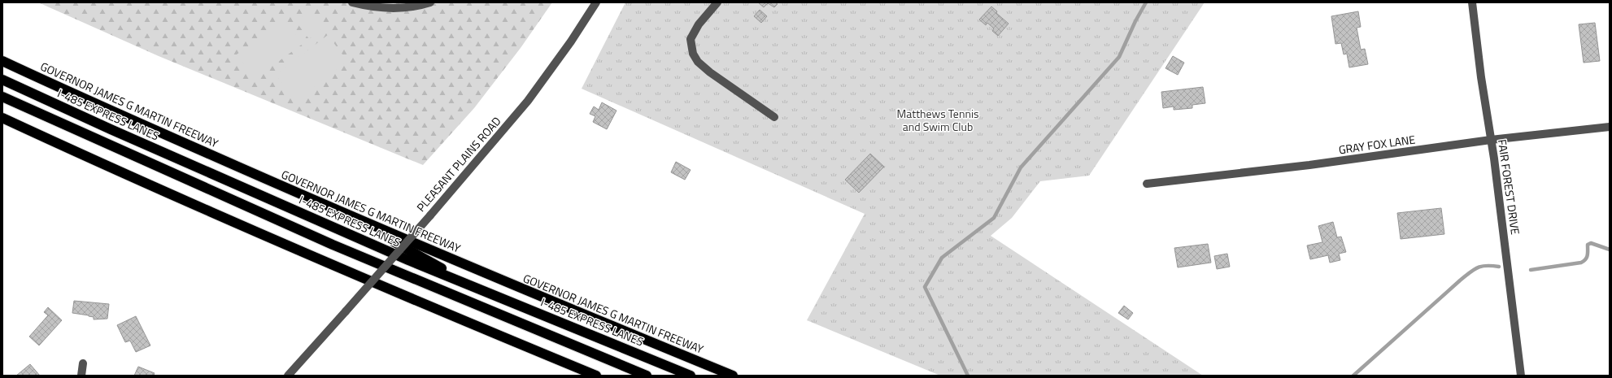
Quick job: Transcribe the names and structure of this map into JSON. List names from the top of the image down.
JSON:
{
  "streets": {
    "highway": ["GOVERNOR JAMES G MARTIN FREEWAY", "I-485 EXPRESS LANES"],
    "street": ["GRAY FOX LANE", "PLEASANT PLAINS ROAD", "FAIR FOREST DRIVE"]
  },
  "crossings": [
    ["GRAY FOX LANE", "FAIR FOREST DRIVE"]
  ],
  "parks": ["Matthews Tennis and Swim Club"]
}
